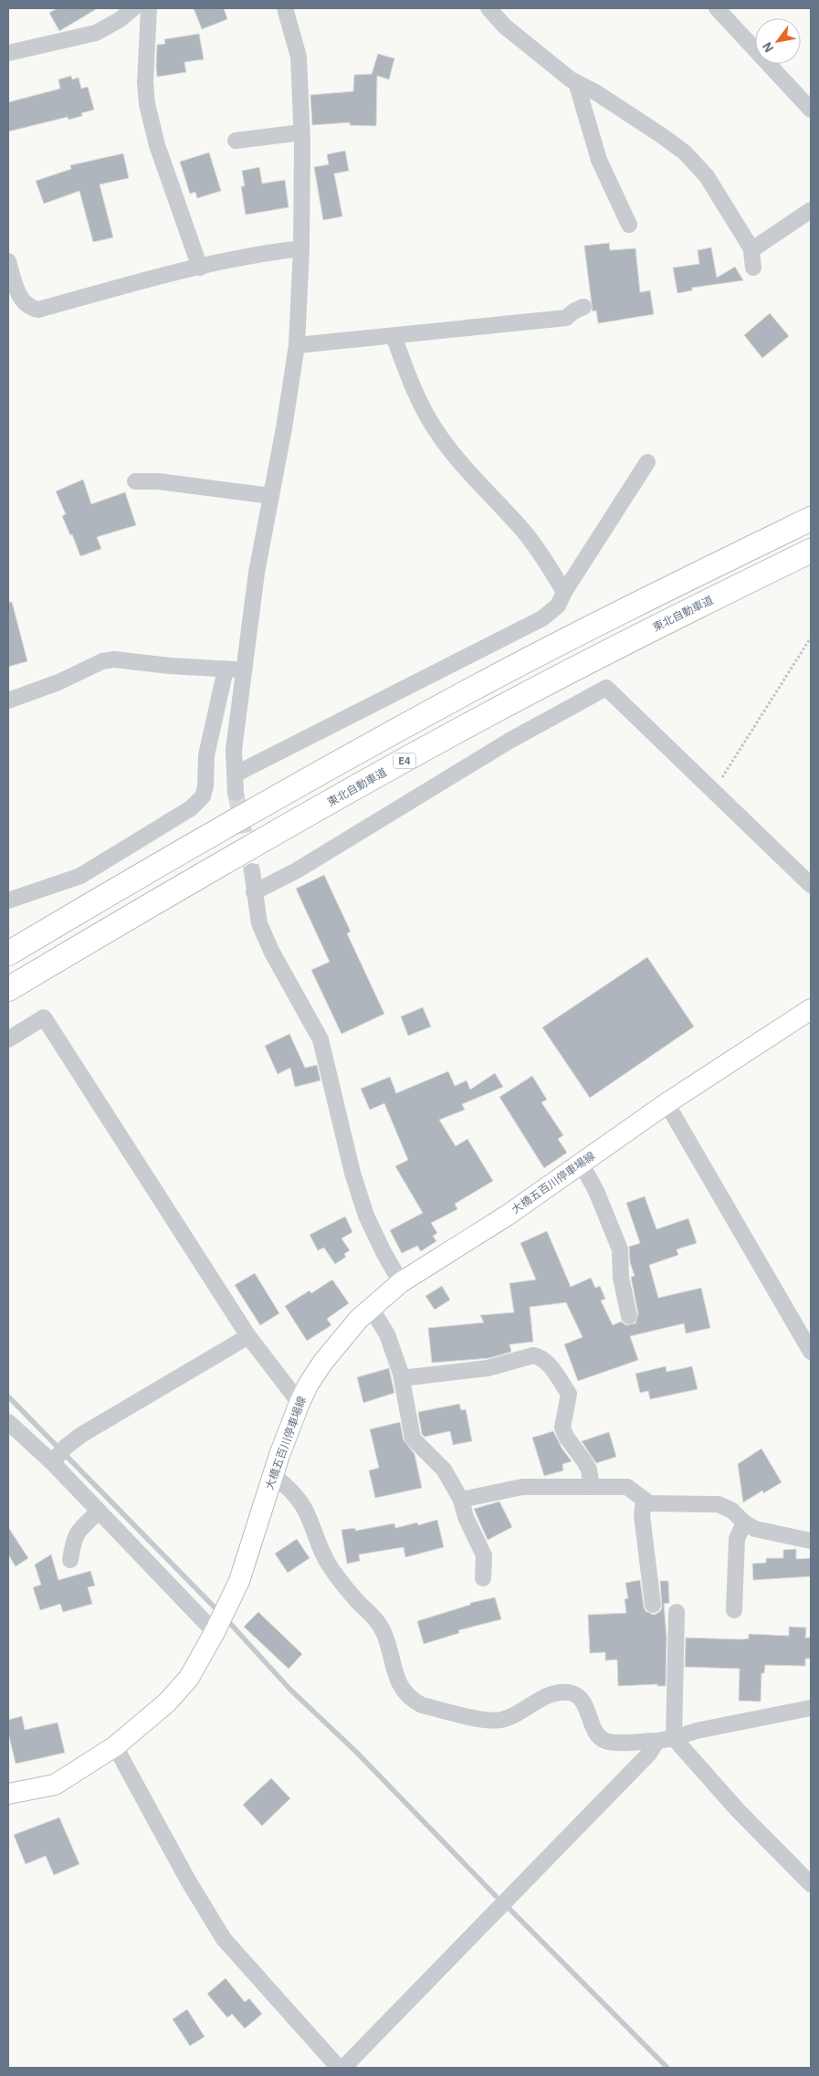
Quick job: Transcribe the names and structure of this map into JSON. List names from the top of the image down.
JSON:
{
  "streets": {
    "highway": ["東北自動車道", "E4"],
    "main road": ["大橋五百川停車場線"]
  },
  "north": "bottom left"
}
